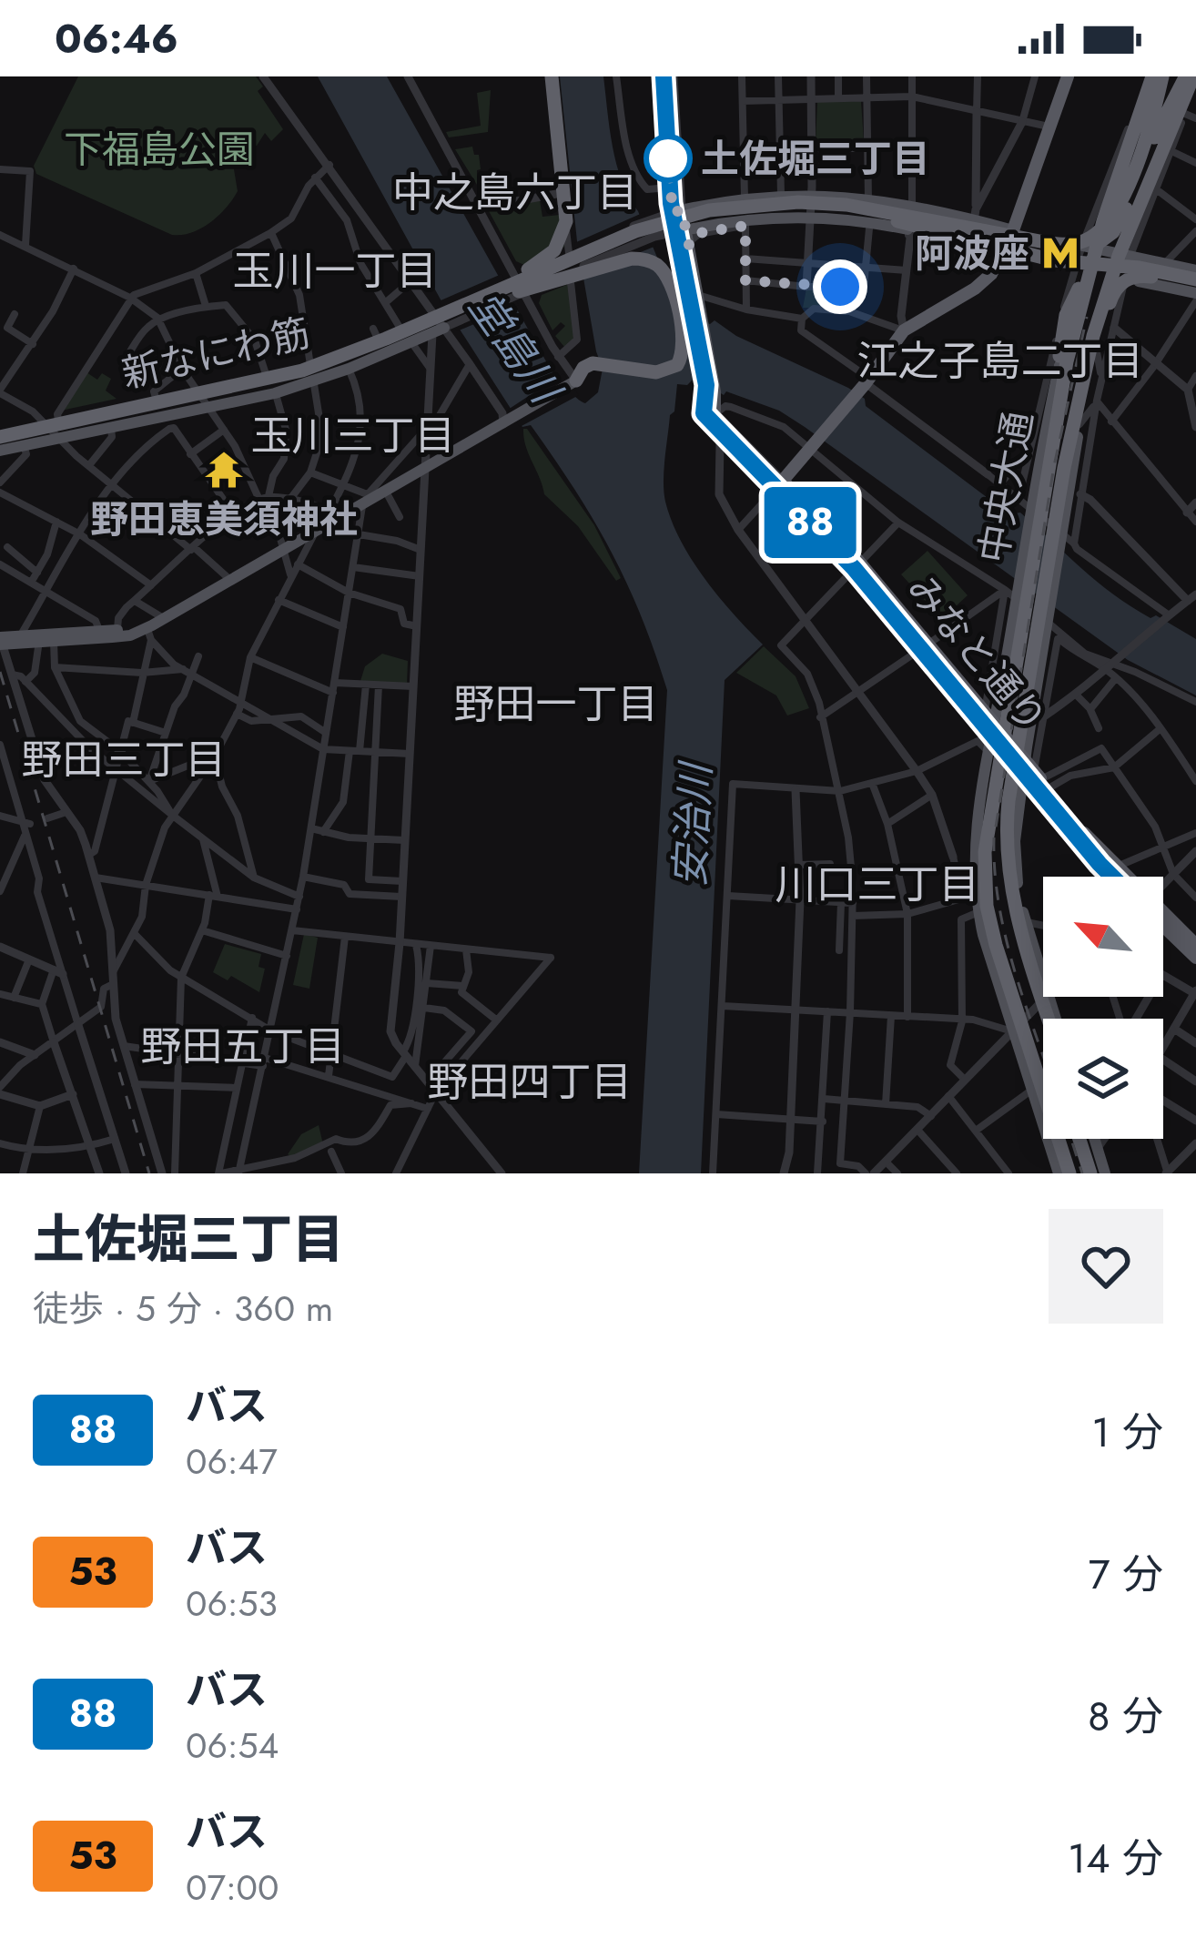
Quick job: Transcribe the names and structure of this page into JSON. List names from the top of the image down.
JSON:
{
  "streets": {
    "highway": ["みなと通り"],
    "main road": ["新なにわ筋", "中央大通"]
  },
  "crossings": [
    ["新なにわ筋", "中央大通"],
    ["中央大通", "みなと通り"]
  ],
  "districts": [
    "中之島六丁目",
    "玉川一丁目",
    "江之子島二丁目",
    "玉川三丁目",
    "野田一丁目",
    "野田三丁目",
    "川口三丁目",
    "野田五丁目",
    "野田四丁目"
  ],
  "water": ["堂島川", "安治川"],
  "parks": ["下福島公園"],
  "places": {
    "other": ["土佐堀三丁目"],
    "metro station": ["阿波座"],
    "temple": ["野田恵美須神社"]
  },
  "lines": ["bus line 88"],
  "north": "top left",
  "page": {
    "status": "06:46",
    "on_map": "88",
    "heading": ["土佐堀三丁目", "徒歩 · 5 分 · 360 m"],
    "list": [
      {
        "mark": "88",
        "name": "バス",
        "note": "06:47",
        "value": "1 分"
      },
      {
        "mark": "53",
        "name": "バス",
        "note": "06:53",
        "value": "7 分"
      },
      {
        "mark": "88",
        "name": "バス",
        "note": "06:54",
        "value": "8 分"
      },
      {
        "mark": "53",
        "name": "バス",
        "note": "07:00",
        "value": "14 分"
      }
    ]
  }
}
